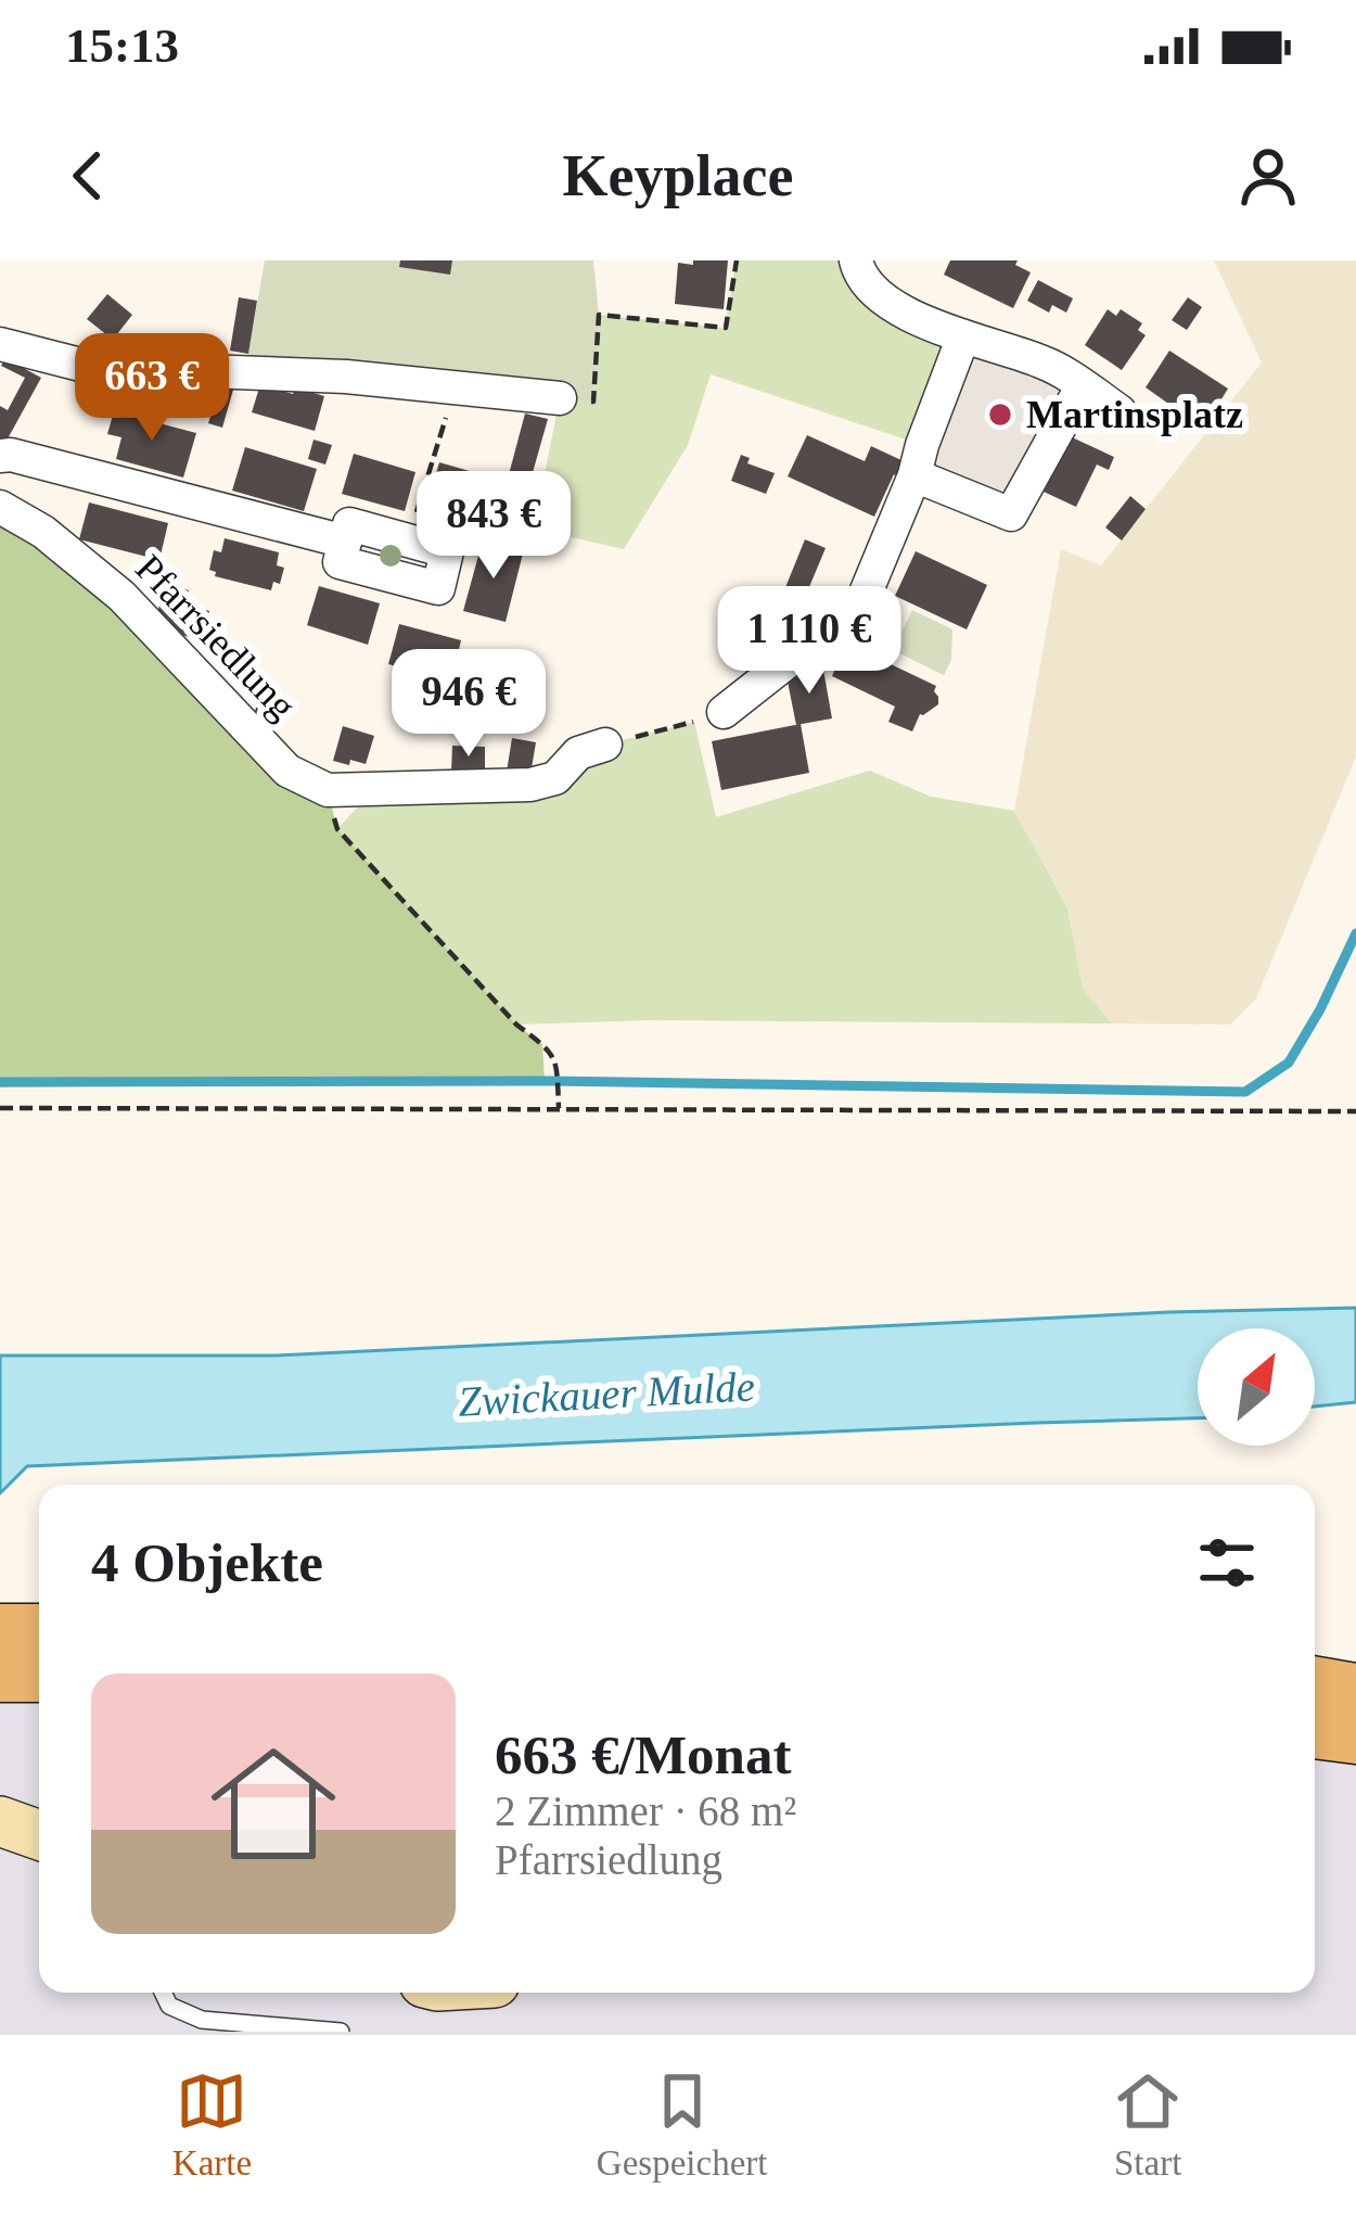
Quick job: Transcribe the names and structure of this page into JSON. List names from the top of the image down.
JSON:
{
  "streets": {
    "street": ["Pfarrsiedlung"]
  },
  "water": ["Zwickauer Mulde"],
  "places": ["Martinsplatz"],
  "north": "top right",
  "page": {
    "status": "15:13",
    "header": "Keyplace",
    "price": [
      "663 €",
      "843 €",
      "1 110 €",
      "946 €"
    ],
    "heading": "4 Objekte",
    "list": [
      {
        "name": "663 €/Monat",
        "note": "2 Zimmer · 68 m² · Pfarrsiedlung"
      }
    ],
    "tabs": ["Karte", "Gespeichert", "Start"]
  }
}
